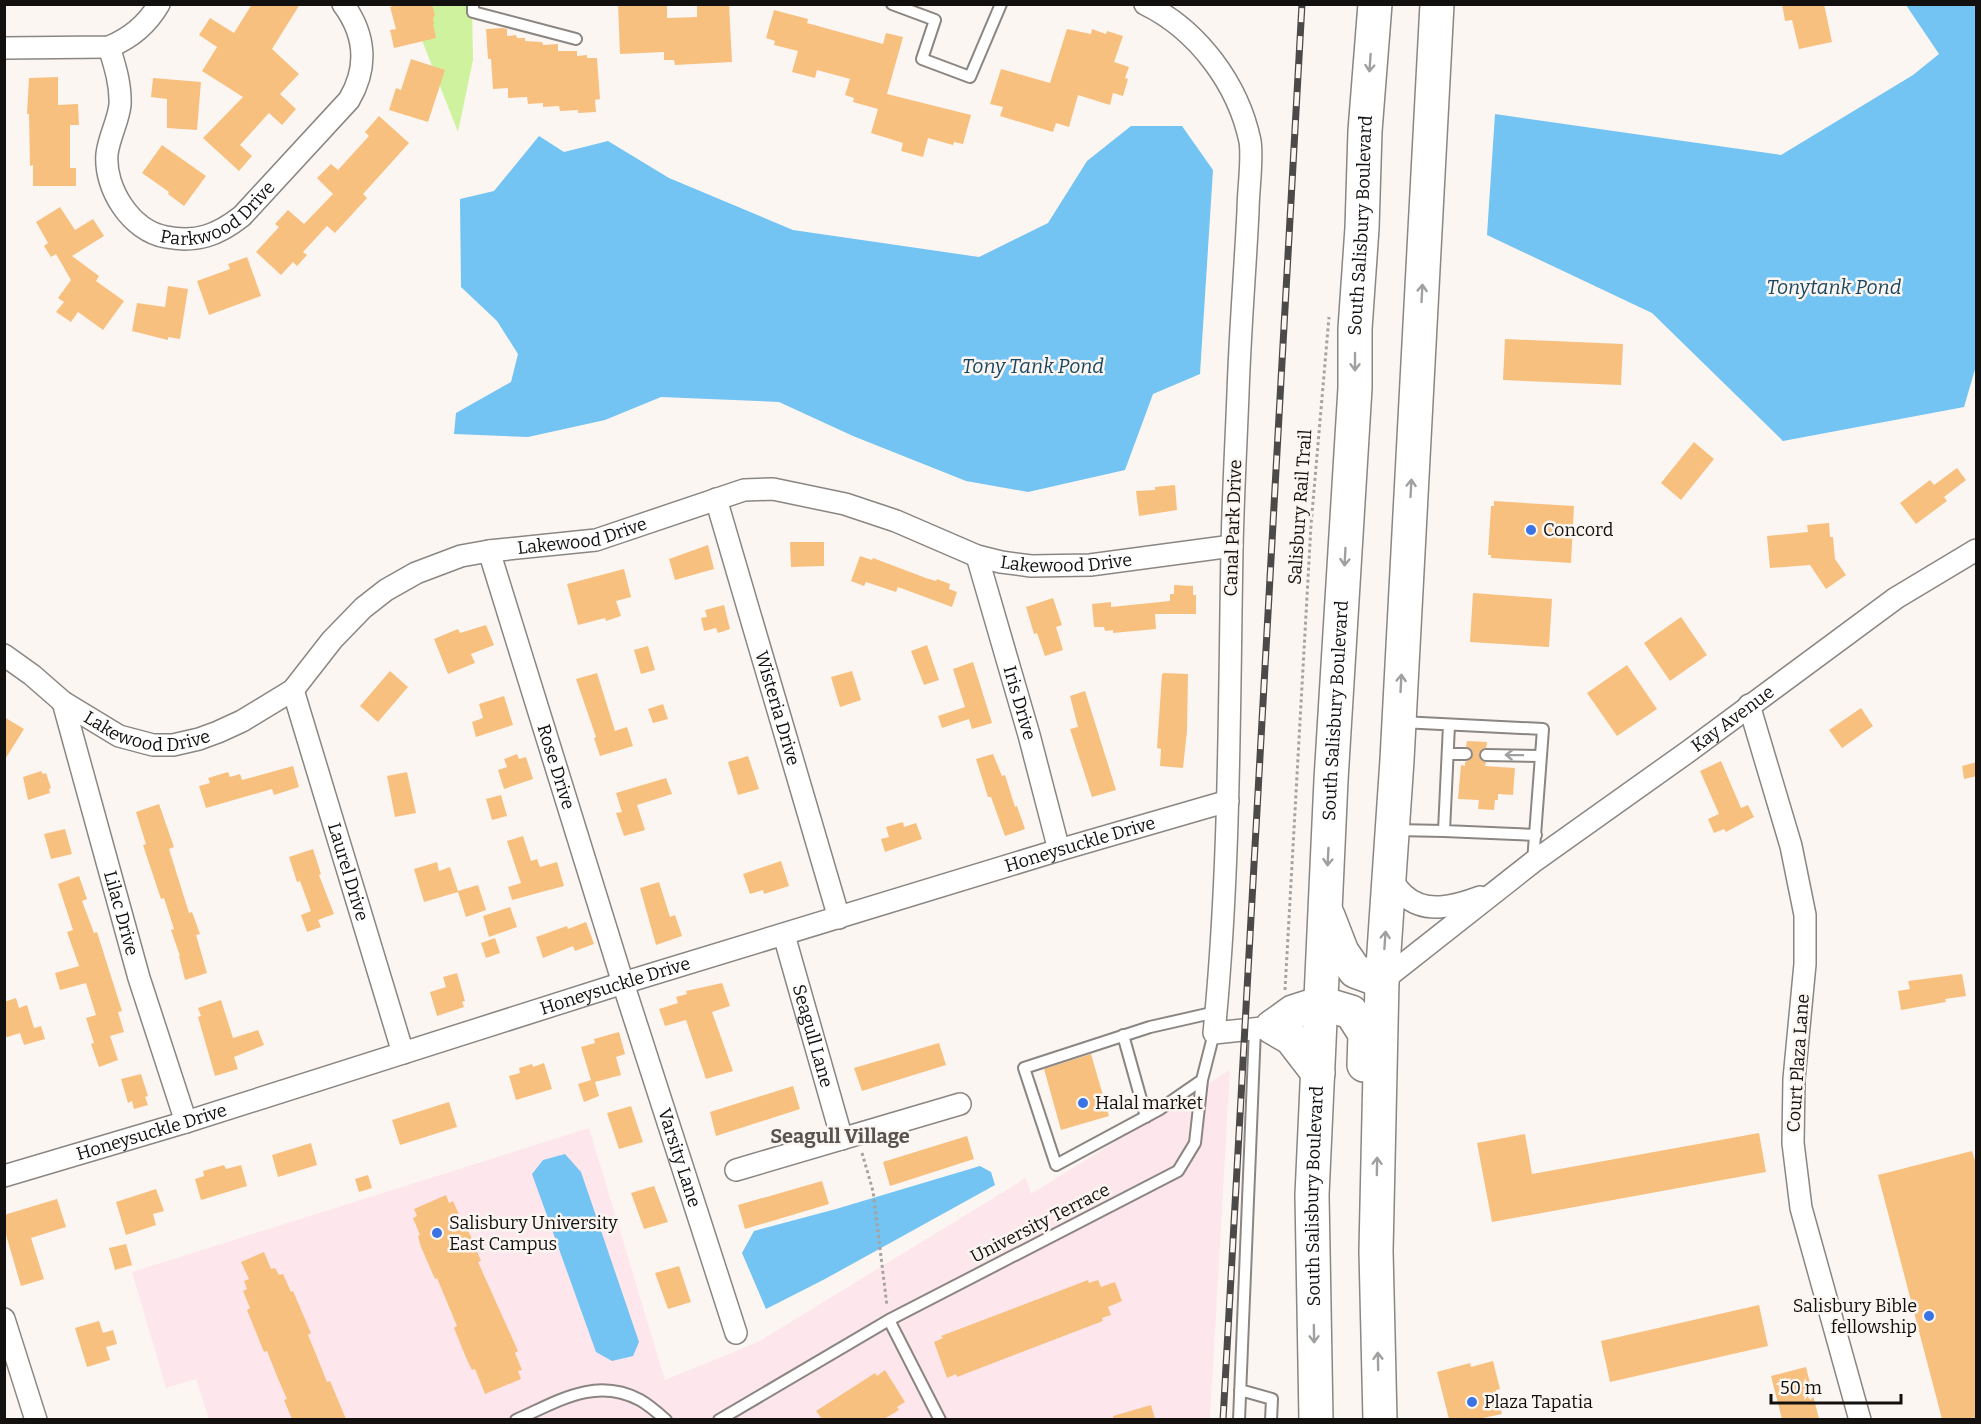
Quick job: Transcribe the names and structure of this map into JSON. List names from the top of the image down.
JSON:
{
  "streets": {
    "main road": ["South Salisbury Boulevard"],
    "street": [
      "Parkwood Drive",
      "Canal Park Drive",
      "Lakewood Drive",
      "Iris Drive",
      "Wisteria Drive",
      "Kay Avenue",
      "Rose Drive",
      "Honeysuckle Drive",
      "Laurel Drive",
      "Lilac Drive",
      "Seagull Lane",
      "Court Plaza Lane",
      "Varsity Lane"
    ],
    "lane": ["University Terrace"],
    "path": ["Salisbury Rail Trail"]
  },
  "crossings": [
    ["South Salisbury Boulevard", "Salisbury Rail Trail"],
    ["Canal Park Drive", "Lakewood Drive"],
    ["Canal Park Drive", "Honeysuckle Drive"],
    ["Canal Park Drive", "University Terrace"],
    ["Lakewood Drive", "Iris Drive"],
    ["Lakewood Drive", "Wisteria Drive"],
    ["Lakewood Drive", "Rose Drive"],
    ["Lakewood Drive", "Laurel Drive"],
    ["Lakewood Drive", "Lilac Drive"],
    ["Iris Drive", "Honeysuckle Drive"],
    ["Wisteria Drive", "Honeysuckle Drive"],
    ["Kay Avenue", "Court Plaza Lane"],
    ["Rose Drive", "Honeysuckle Drive"],
    ["Rose Drive", "Varsity Lane"],
    ["Honeysuckle Drive", "Laurel Drive"],
    ["Honeysuckle Drive", "Lilac Drive"],
    ["Honeysuckle Drive", "Seagull Lane"],
    ["Honeysuckle Drive", "Varsity Lane"]
  ],
  "districts": ["Seagull Village"],
  "water": ["Tonytank Pond", "Tony Tank Pond"],
  "places": [
    "Concord",
    "Halal market",
    "Salisbury University East Campus",
    "Salisbury Bible fellowship",
    "Plaza Tapatia"
  ],
  "scale_bar": "50 m"
}
